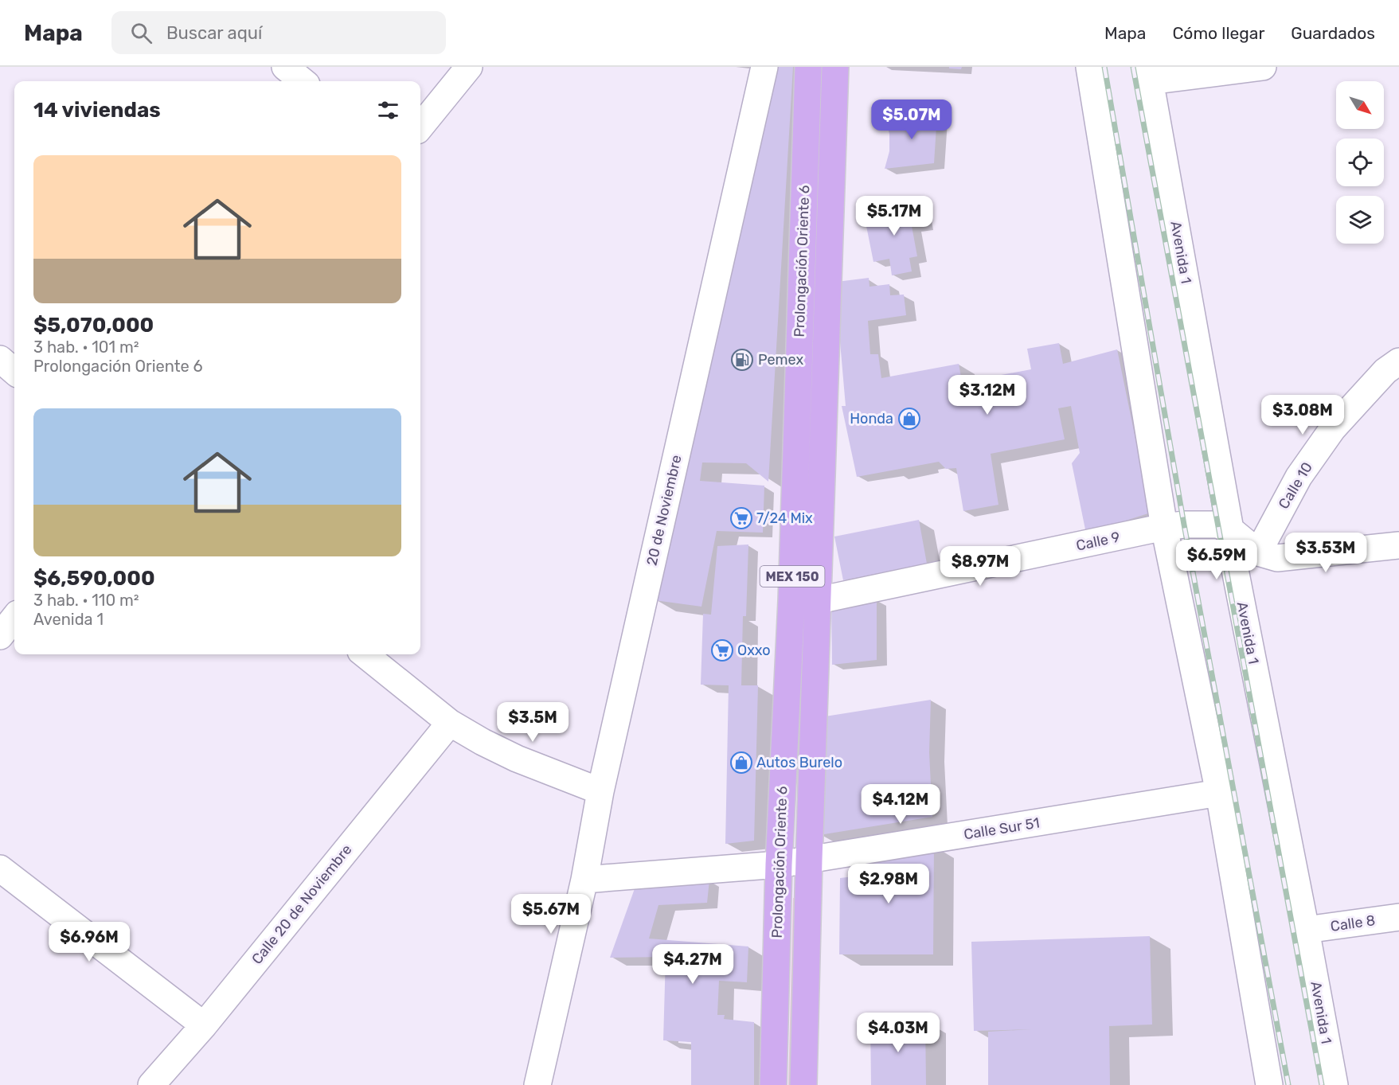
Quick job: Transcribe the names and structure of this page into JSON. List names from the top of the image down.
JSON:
{
  "streets": {
    "main road": ["Prolongación Oriente 6", "MEX 150"],
    "street": [
      "Avenida 1",
      "Calle 10",
      "20 de Noviembre",
      "Calle 9",
      "Calle Sur 51",
      "Calle 20 de Noviembre",
      "Calle 8"
    ]
  },
  "crossings": [
    ["Avenida 1", "Calle 9"],
    ["Avenida 1", "Calle 8"],
    ["Prolongación Oriente 6", "Calle 9"],
    ["Prolongación Oriente 6", "Calle Sur 51"],
    ["Calle 10", "Calle 9"],
    ["20 de Noviembre", "Calle Sur 51"]
  ],
  "places": {
    "fuel station": ["Pemex"],
    "shop": ["Honda", "Autos Burelo"],
    "supermarket": ["7/24 Mix", "Oxxo"]
  },
  "north": "bottom right",
  "page": {
    "header": "Mapa",
    "search": "Buscar aquí",
    "nav": ["Mapa", "Cómo llegar", "Guardados"],
    "heading": "14 viviendas",
    "price": [
      "$5.07M",
      "$5.17M",
      "$3.12M",
      "$3.08M",
      "$3.53M",
      "$6.59M",
      "$8.97M",
      "$3.5M",
      "$4.12M",
      "$2.98M",
      "$5.67M",
      "$6.96M",
      "$4.27M",
      "$4.03M"
    ],
    "list": [
      {
        "name": "$5,070,000",
        "note": "3 hab. · 101 m² · Prolongación Oriente 6"
      },
      {
        "name": "$6,590,000",
        "note": "3 hab. · 110 m² · Avenida 1"
      }
    ]
  }
}
